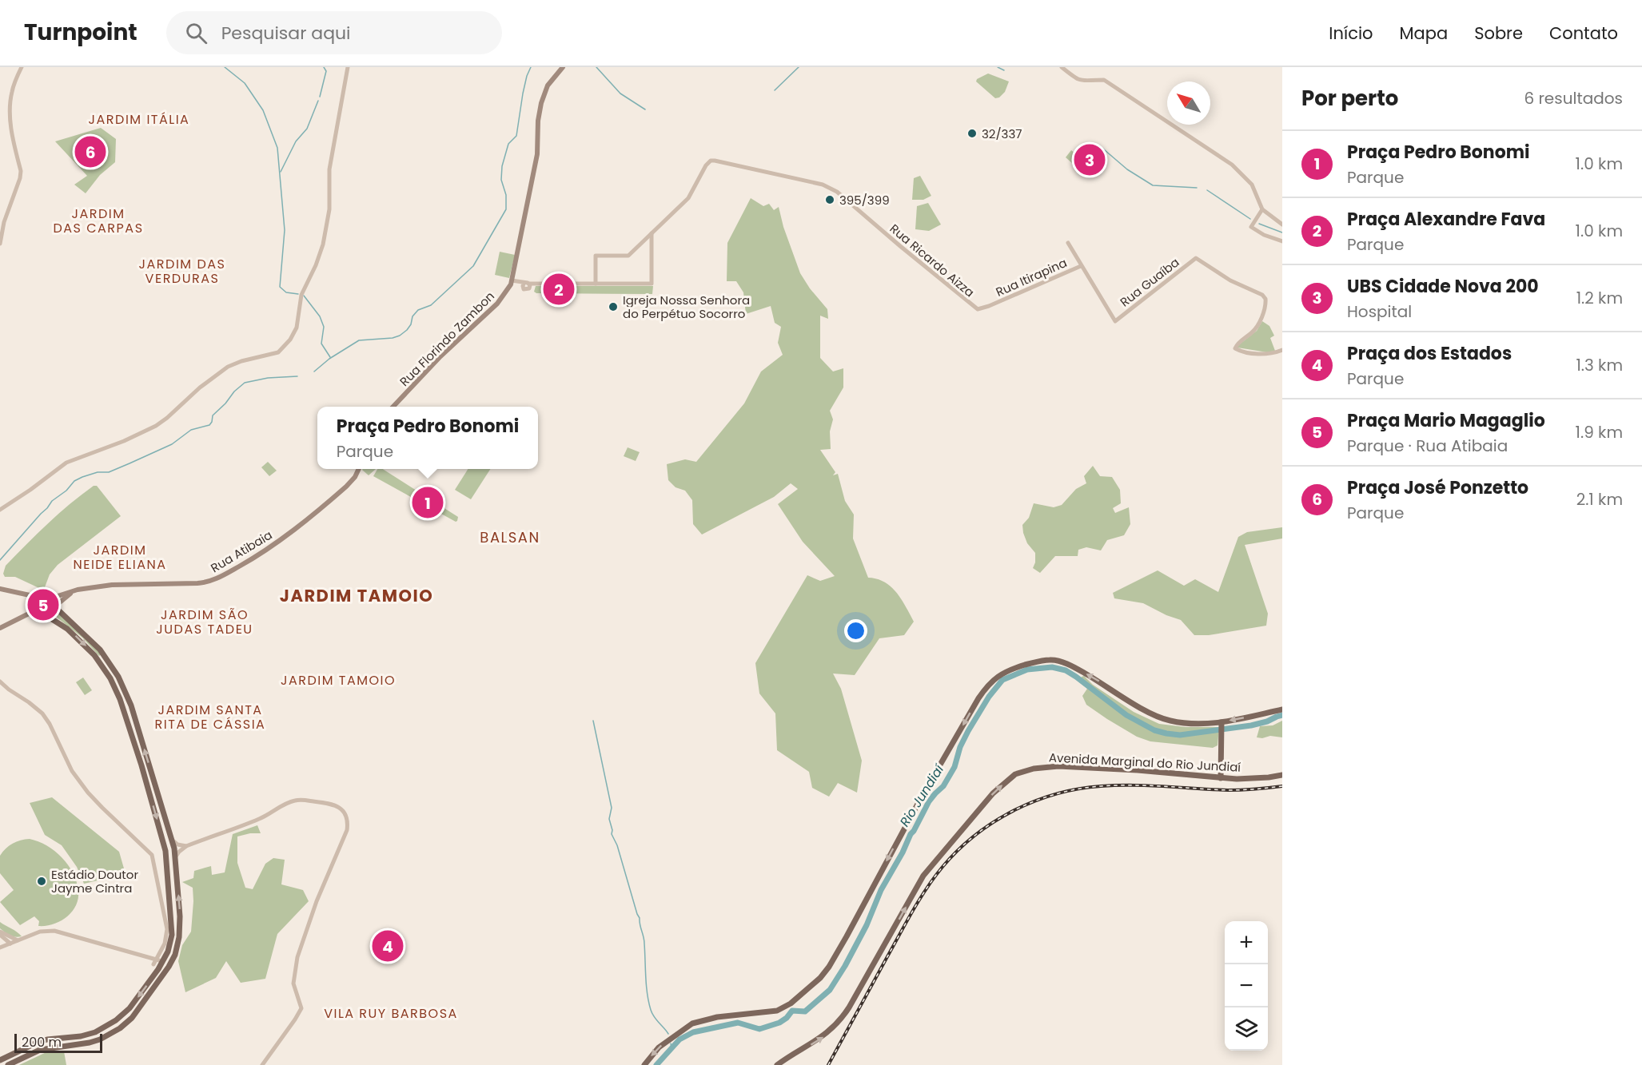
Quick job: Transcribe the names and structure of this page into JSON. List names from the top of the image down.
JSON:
{
  "streets": {
    "main road": ["Rua Florindo Zambon", "Rua Atibaia", "Avenida Marginal do Rio Jundiaí"],
    "street": ["Rua Ricardo Aizza", "Rua Itirapina", "Rua Guaíba"]
  },
  "crossings": [
    ["Rua Ricardo Aizza", "Rua Itirapina"],
    ["Rua Itirapina", "Rua Guaíba"]
  ],
  "one_way": ["Avenida Marginal do Rio Jundiaí"],
  "districts": [
    "JARDIM ITÁLIA",
    "JARDIM DAS CARPAS",
    "JARDIM DAS VERDURAS",
    "BALSAN",
    "JARDIM NEIDE ELIANA",
    "JARDIM TAMOIO",
    "JARDIM SÃO JUDAS TADEU",
    "JARDIM TAMOIO",
    "JARDIM SANTA RITA DE CÁSSIA",
    "VILA RUY BARBOSA"
  ],
  "water": ["Rio Jundiaí"],
  "places": [
    "32/337",
    "395/399",
    "Igreja Nossa Senhora do Perpétuo Socorro",
    "Estádio Doutor Jayme Cintra"
  ],
  "scale_bar": "200 m",
  "north": "top left",
  "page": {
    "header": "Turnpoint",
    "search": "Pesquisar aqui",
    "nav": [
      "Início",
      "Mapa",
      "Sobre",
      "Contato"
    ],
    "heading": ["Por perto", "6 resultados"],
    "list": [
      {
        "mark": "1",
        "name": "Praça Pedro Bonomi",
        "note": "Parque",
        "value": "1.0 km"
      },
      {
        "mark": "2",
        "name": "Praça Alexandre Fava",
        "note": "Parque",
        "value": "1.0 km"
      },
      {
        "mark": "3",
        "name": "UBS Cidade Nova 200",
        "note": "Hospital",
        "value": "1.2 km"
      },
      {
        "mark": "4",
        "name": "Praça dos Estados",
        "note": "Parque",
        "value": "1.3 km"
      },
      {
        "mark": "5",
        "name": "Praça Mario Magaglio",
        "note": "Parque · Rua Atibaia",
        "value": "1.9 km"
      },
      {
        "mark": "6",
        "name": "Praça José Ponzetto",
        "note": "Parque",
        "value": "2.1 km"
      }
    ],
    "pins": [
      "6",
      "3",
      "2",
      "1",
      "5",
      "4"
    ],
    "popup": ["Praça Pedro Bonomi", "Parque"],
    "map_buttons": ["+", "−"],
    "scale": "200 m"
  }
}
